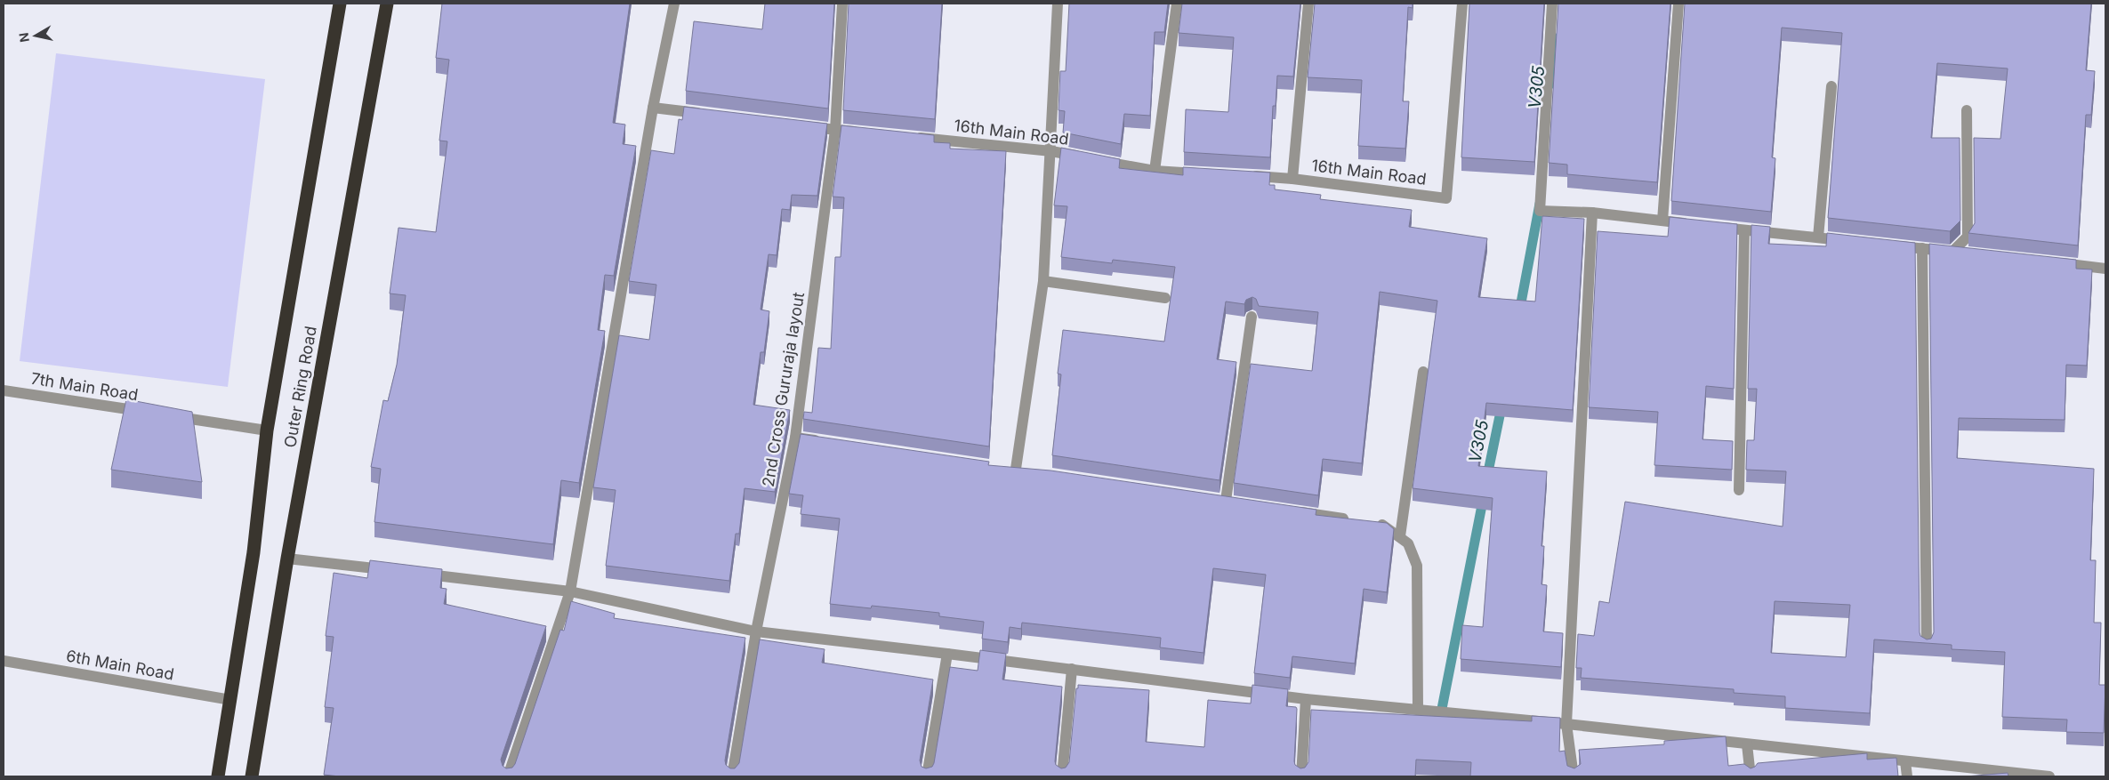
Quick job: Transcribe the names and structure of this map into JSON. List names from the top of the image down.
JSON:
{
  "streets": {
    "highway": ["Outer Ring Road"],
    "street": [
      "16th Main Road",
      "7th Main Road",
      "2nd Cross Gururaja layout",
      "6th Main Road"
    ]
  },
  "crossings": [
    ["Outer Ring Road", "6th Main Road"]
  ],
  "water": ["V305"],
  "north": "left"
}
